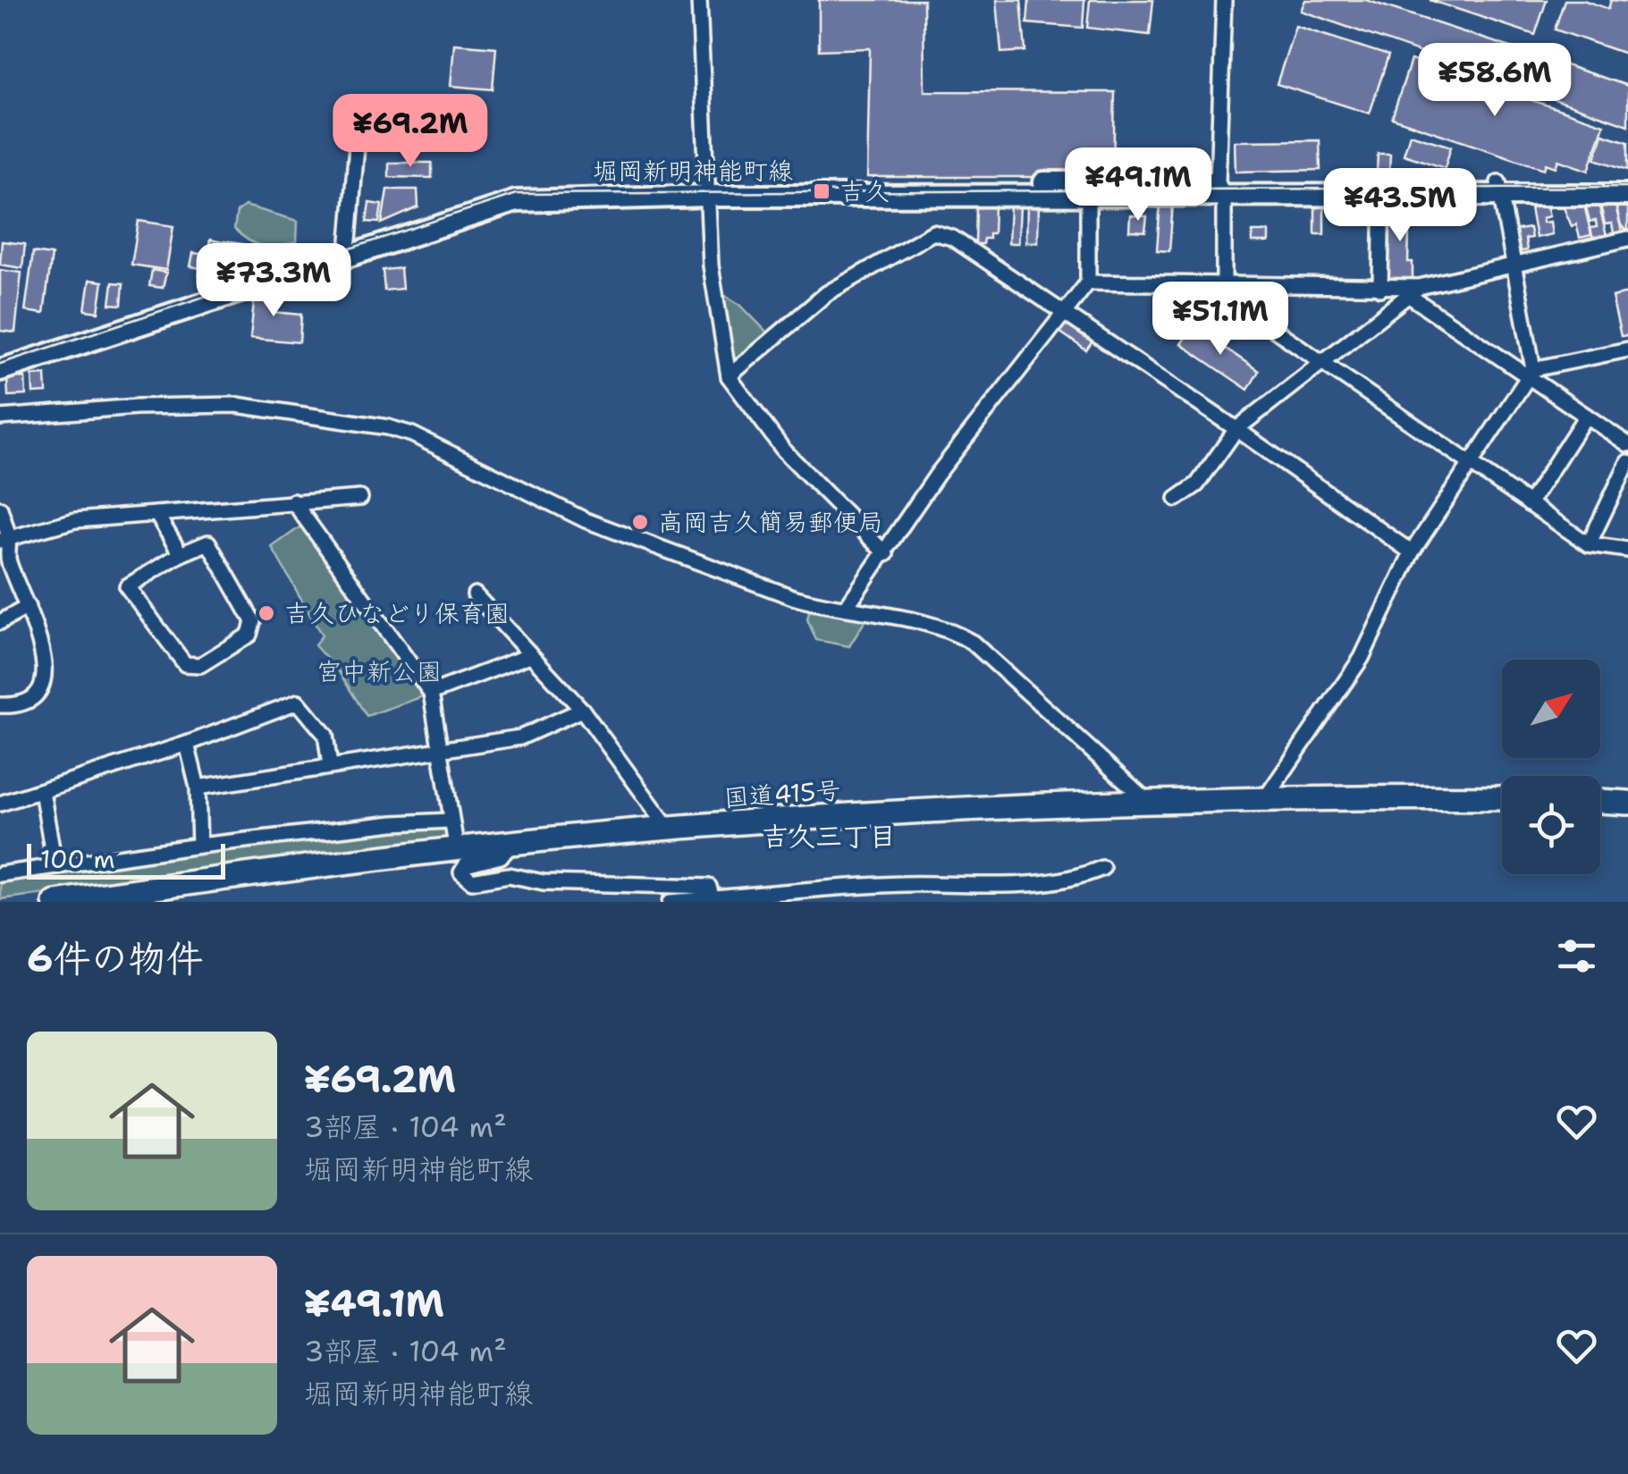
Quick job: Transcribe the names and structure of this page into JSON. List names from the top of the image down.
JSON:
{
  "streets": {
    "highway": ["国道415号"],
    "main road": ["堀岡新明神能町線"]
  },
  "districts": ["吉久三丁目"],
  "parks": ["宮中新公園"],
  "places": {
    "transit": ["吉久"],
    "other": ["高岡吉久簡易郵便局", "吉久ひなどり保育園"]
  },
  "scale_bar": "100 m",
  "north": "top right",
  "page": {
    "price": [
      "¥58.6M",
      "¥69.2M",
      "¥49.1M",
      "¥43.5M",
      "¥73.3M",
      "¥51.1M"
    ],
    "scale": "100 m",
    "heading": "6件の物件",
    "list": [
      {
        "name": "¥69.2M",
        "note": "3部屋 · 104 m² · 堀岡新明神能町線"
      },
      {
        "name": "¥49.1M",
        "note": "3部屋 · 104 m² · 堀岡新明神能町線"
      }
    ]
  }
}
